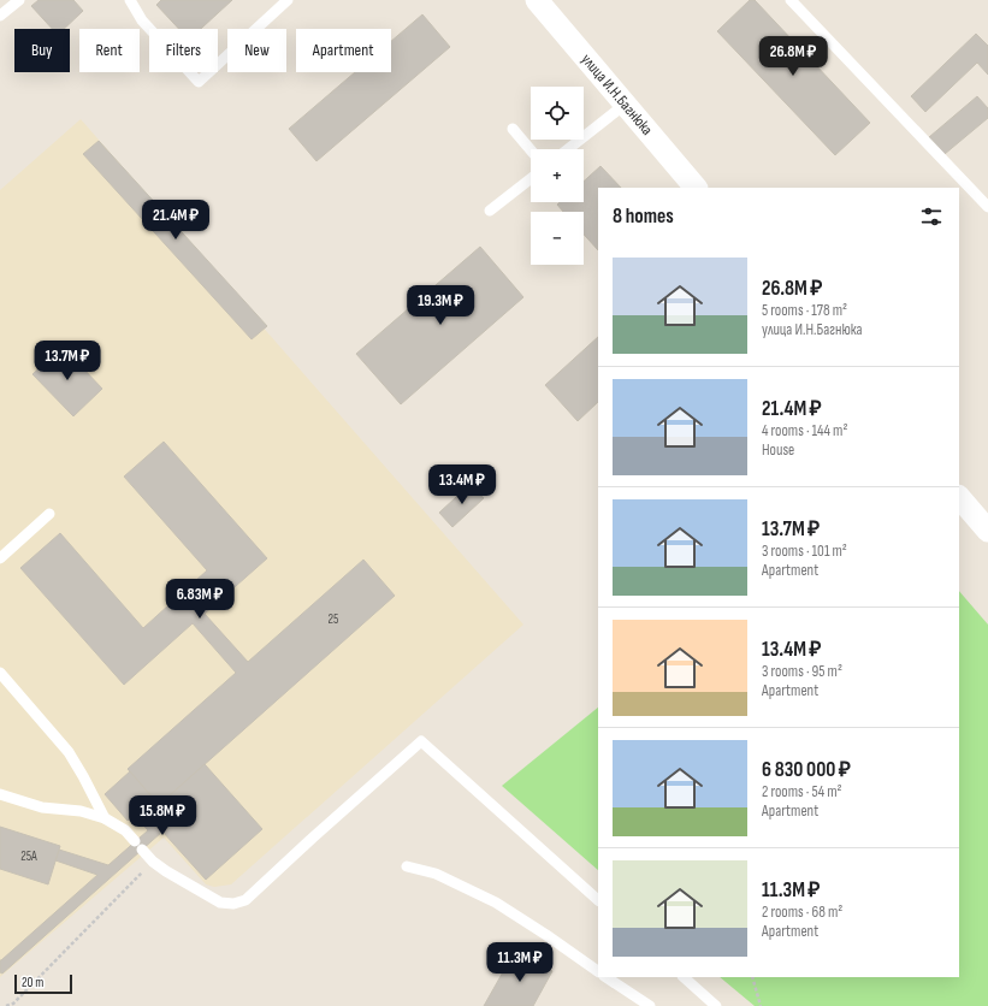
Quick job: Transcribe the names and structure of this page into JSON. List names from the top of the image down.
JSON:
{
  "streets": {
    "street": ["улица И.Н.Багнюка"]
  },
  "house_numbers": ["25", "25А"],
  "scale_bar": "20 m",
  "page": {
    "chip": [
      "Buy",
      "Rent",
      "Filters",
      "New",
      "Apartment"
    ],
    "price": [
      "26.8M ₽",
      "21.4M ₽",
      "19.3M ₽",
      "13.7M ₽",
      "13.4M ₽",
      "6.83M ₽",
      "15.8M ₽",
      "11.3M ₽"
    ],
    "map_buttons": ["+", "−"],
    "heading": "8 homes",
    "list": [
      {
        "name": "26.8M ₽",
        "note": "5 rooms · 178 m² · улица И.Н.Багнюка"
      },
      {
        "name": "21.4M ₽",
        "note": "4 rooms · 144 m² · House"
      },
      {
        "name": "13.7M ₽",
        "note": "3 rooms · 101 m² · Apartment"
      },
      {
        "name": "13.4M ₽",
        "note": "3 rooms · 95 m² · Apartment"
      },
      {
        "name": "6 830 000 ₽",
        "note": "2 rooms · 54 m² · Apartment"
      },
      {
        "name": "11.3M ₽",
        "note": "2 rooms · 68 m² · Apartment"
      }
    ],
    "scale": "20 m"
  }
}
